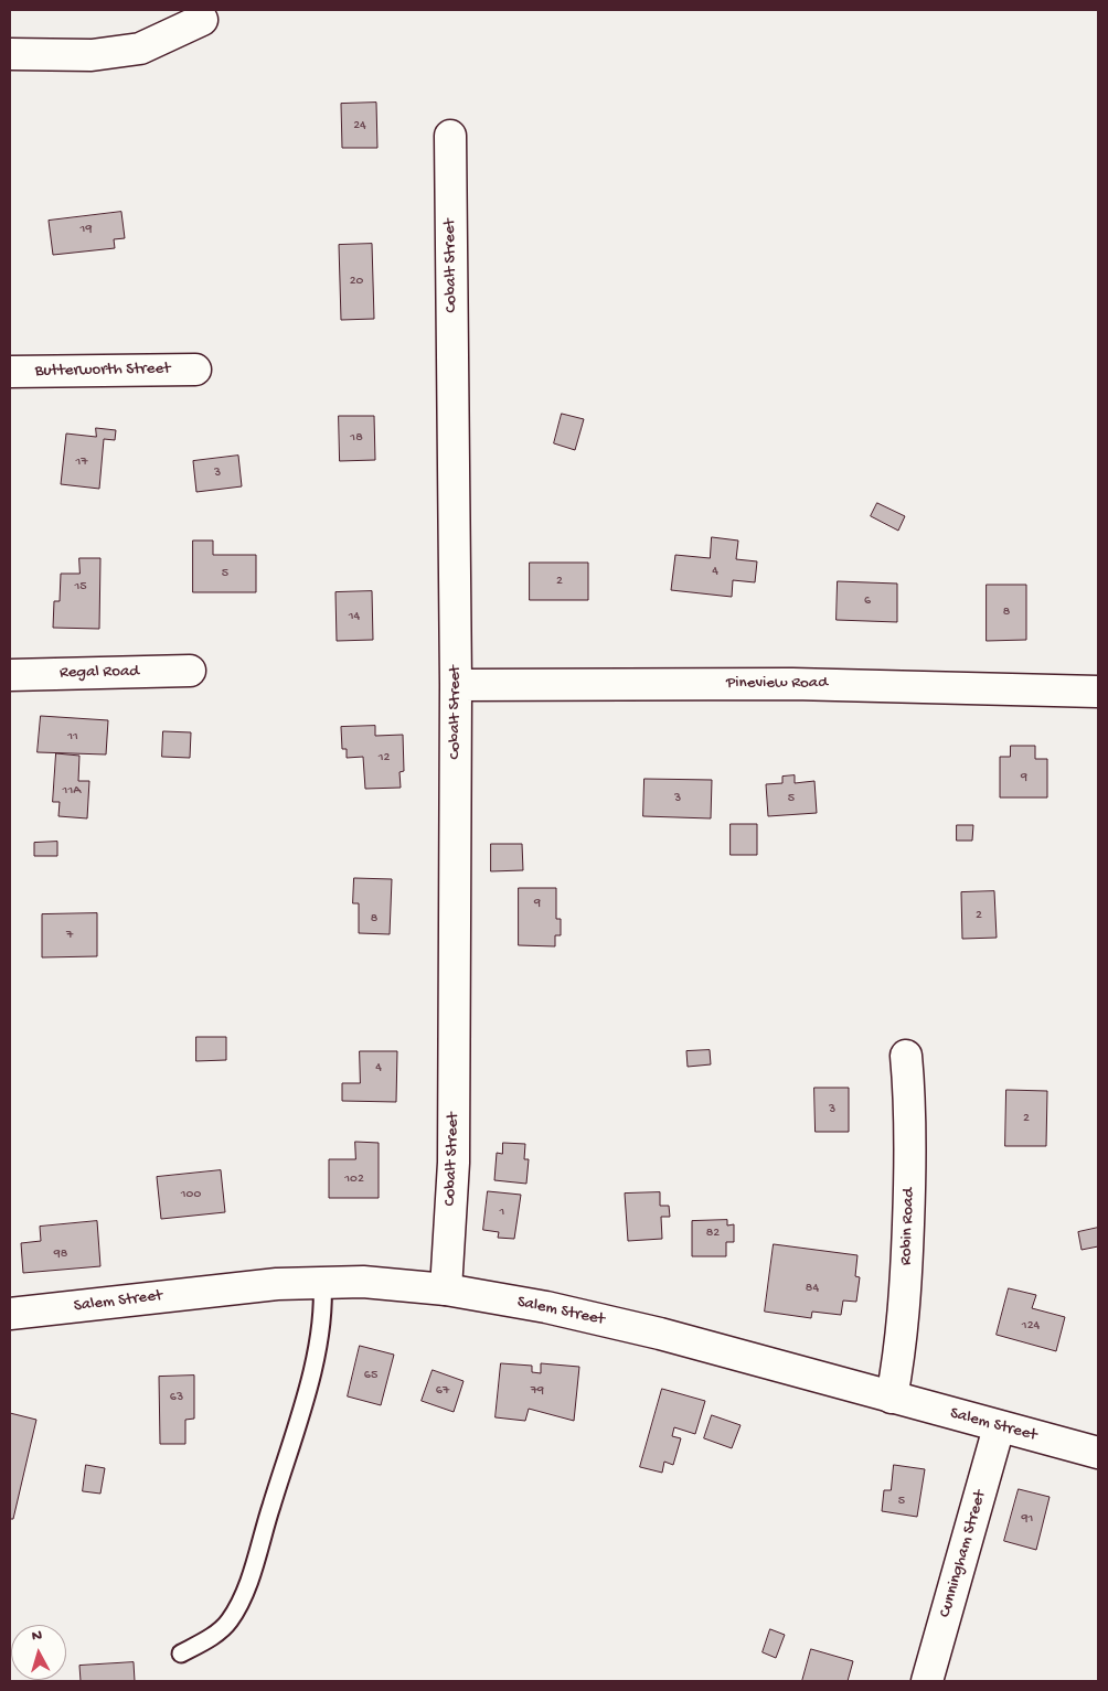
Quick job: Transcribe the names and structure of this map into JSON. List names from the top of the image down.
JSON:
{
  "streets": {
    "street": [
      "Cobalt Street",
      "Butterworth Street",
      "Regal Road",
      "Pineview Road",
      "Robin Road",
      "Salem Street",
      "Cunningham Street"
    ]
  },
  "crossings": [
    ["Cobalt Street", "Pineview Road"],
    ["Cobalt Street", "Salem Street"],
    ["Robin Road", "Salem Street"],
    ["Salem Street", "Cunningham Street"]
  ],
  "house_numbers": [
    "24",
    "19",
    "20",
    "18",
    "17",
    "3",
    "4",
    "5",
    "2",
    "15",
    "6",
    "8",
    "14",
    "11",
    "12",
    "9",
    "11A",
    "3",
    "5",
    "9",
    "2",
    "8",
    "7",
    "4",
    "3",
    "2",
    "102",
    "100",
    "1",
    "82",
    "98",
    "84",
    "124",
    "65",
    "67",
    "79",
    "63",
    "5",
    "91"
  ],
  "north": "top"
}
